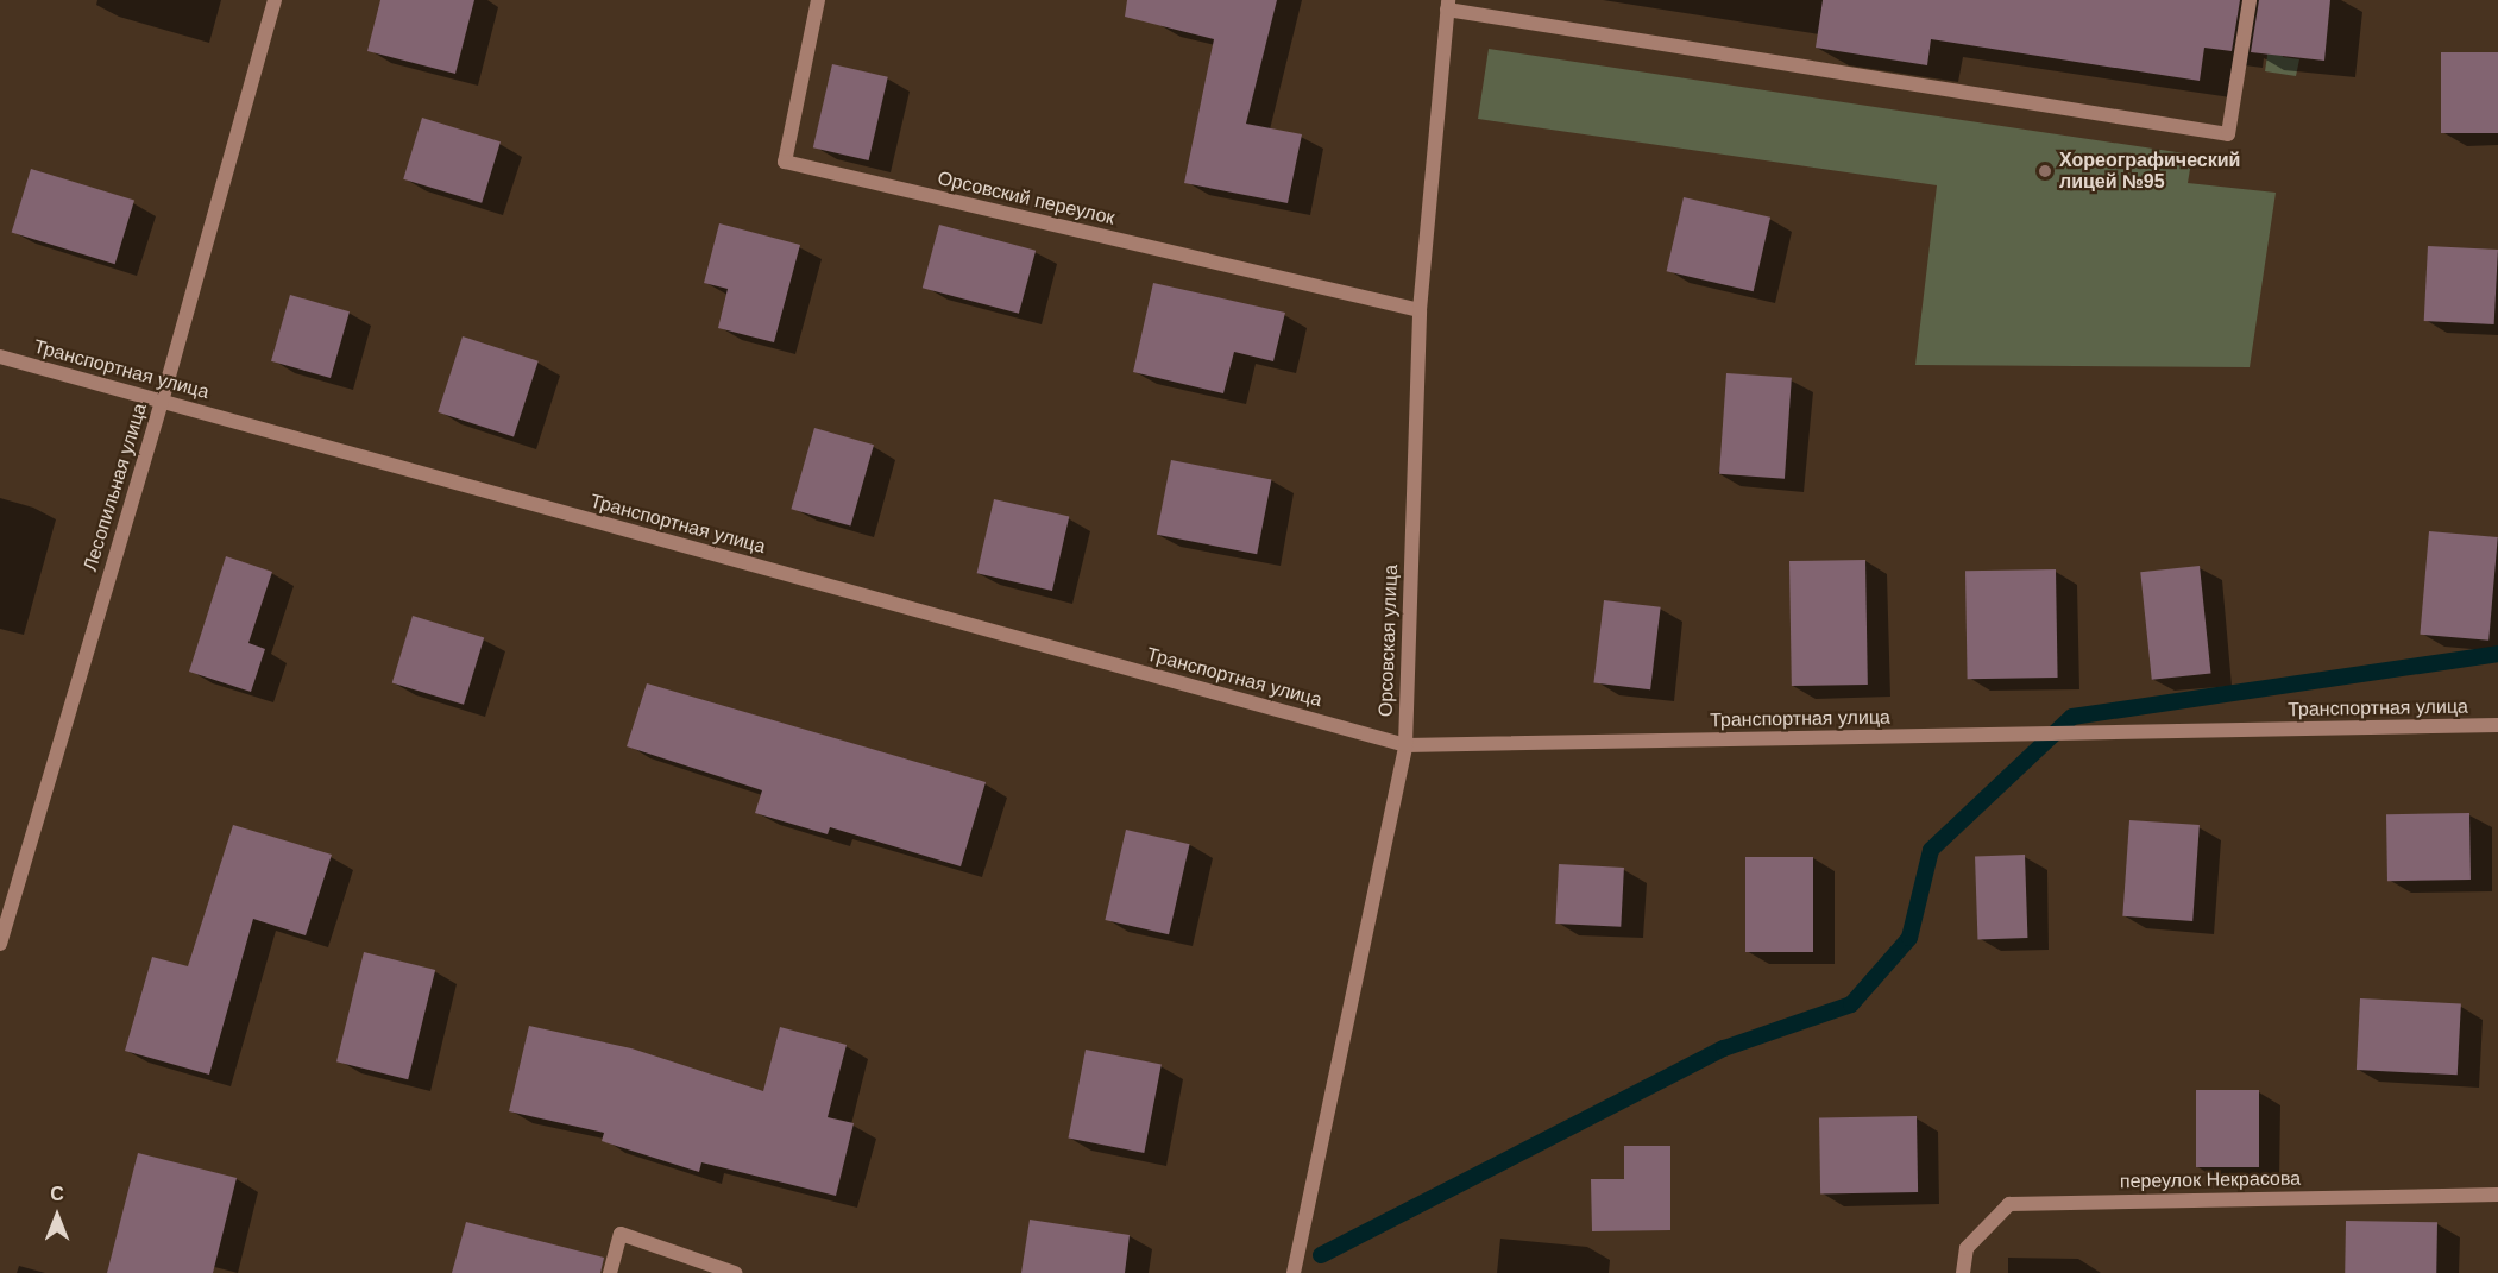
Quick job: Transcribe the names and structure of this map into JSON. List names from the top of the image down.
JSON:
{
  "streets": {
    "street": [
      "Орсовский переулок",
      "Транспортная улица",
      "Лесопильная улица",
      "Орсовская улица",
      "переулок Некрасова"
    ]
  },
  "crossings": [
    ["Орсовский переулок", "Орсовская улица"],
    ["Транспортная улица", "Лесопильная улица"],
    ["Транспортная улица", "Орсовская улица"]
  ],
  "places": ["Хореографический лицей №95"],
  "north": "top"
}
